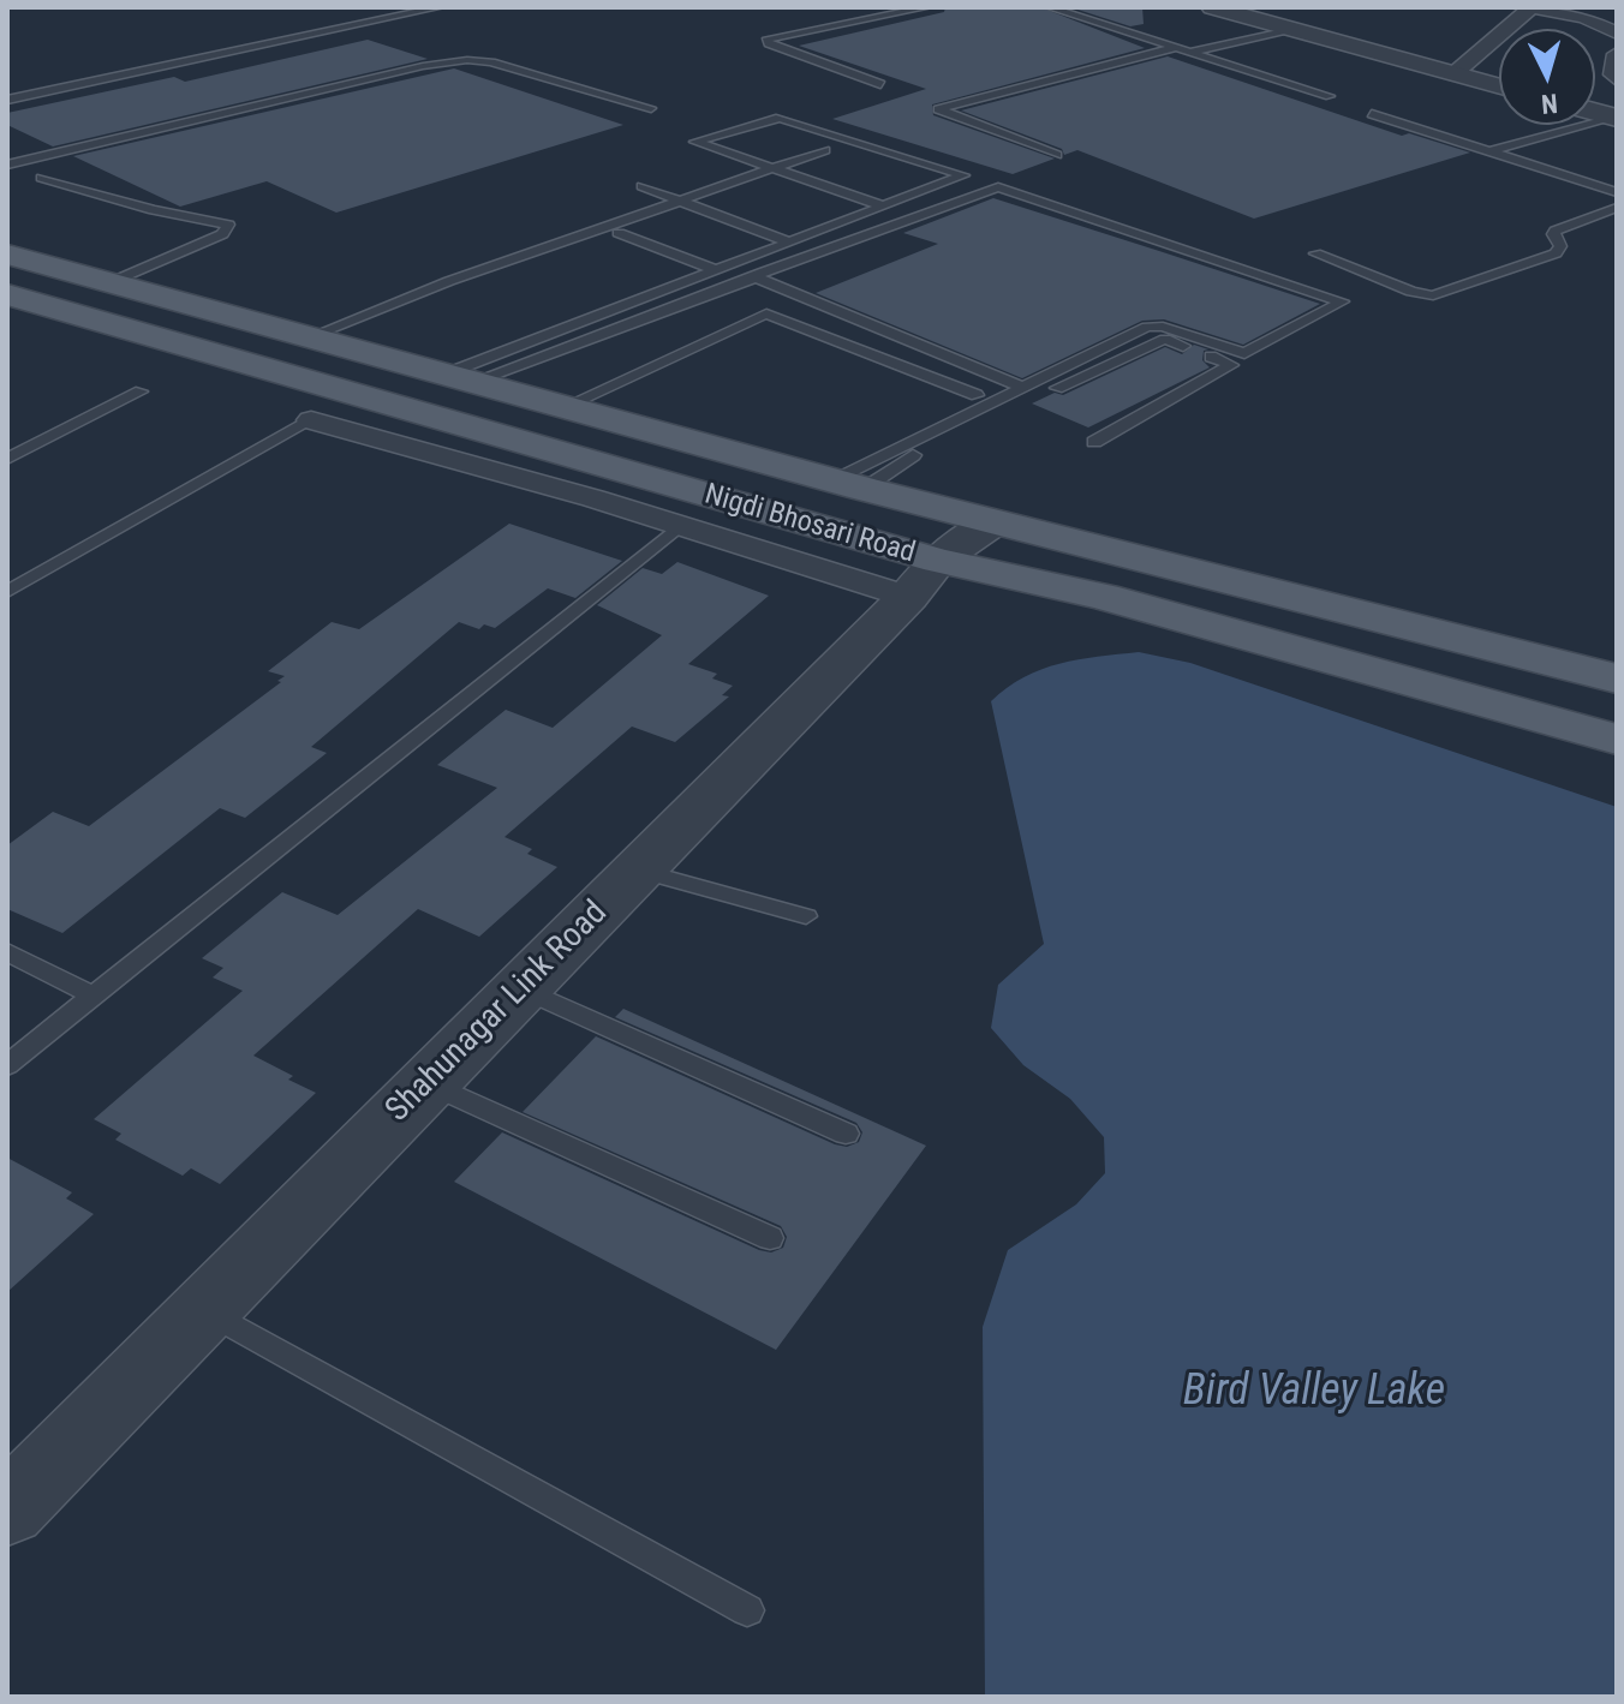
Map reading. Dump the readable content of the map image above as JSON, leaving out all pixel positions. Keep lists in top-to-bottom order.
{
  "streets": {
    "main road": ["Nigdi Bhosari Road"],
    "street": ["Shahunagar Link Road"]
  },
  "crossings": [
    ["Nigdi Bhosari Road", "Shahunagar Link Road"]
  ],
  "water": ["Bird Valley Lake"],
  "north": "bottom"
}
